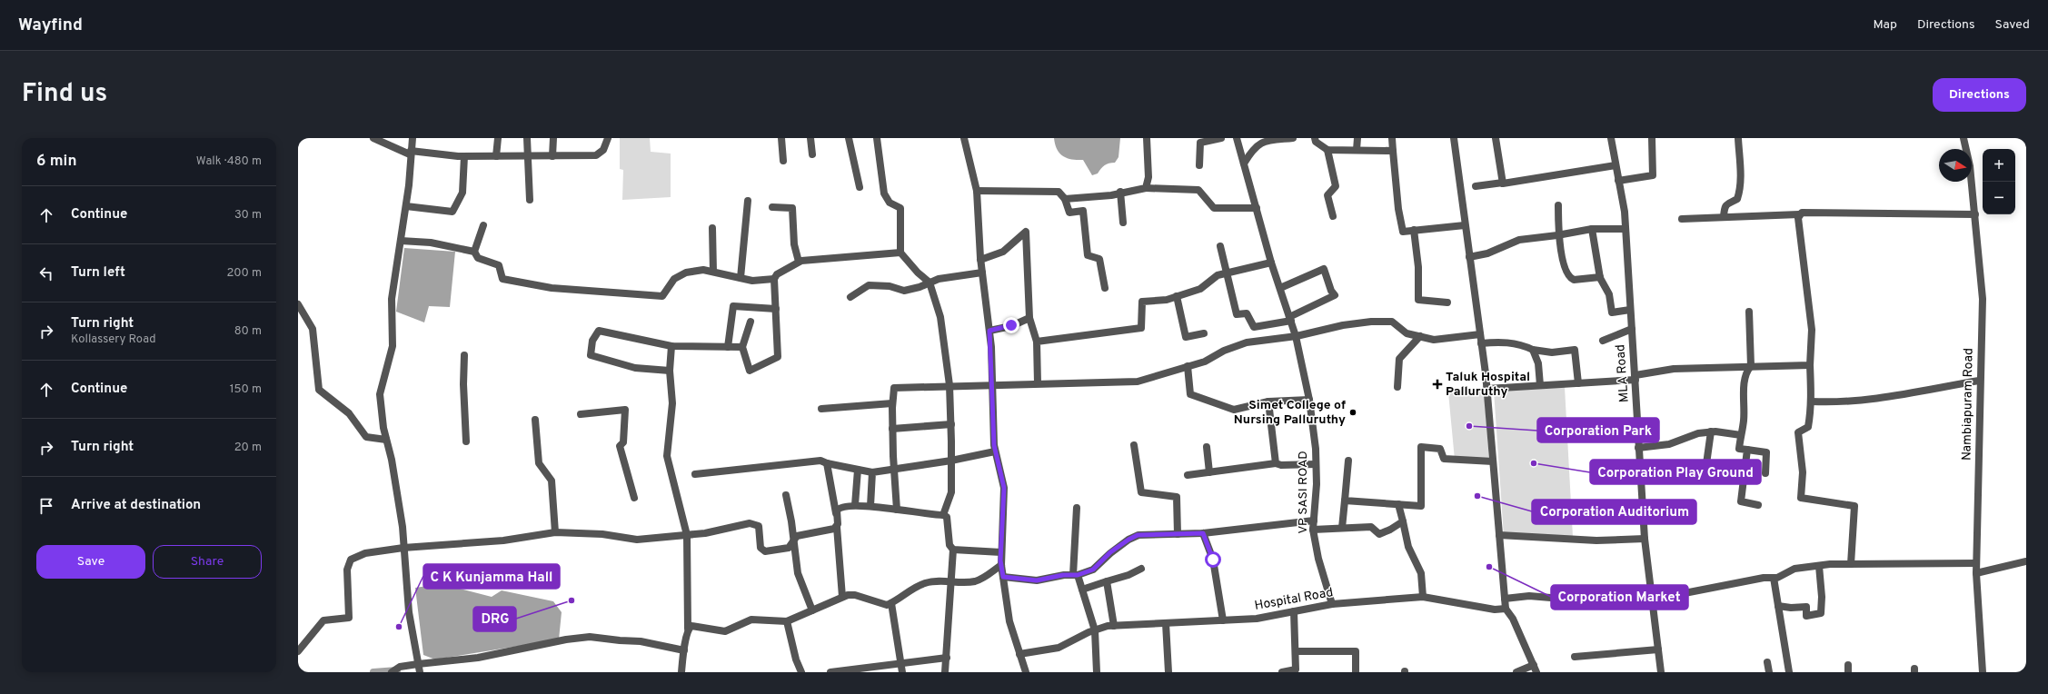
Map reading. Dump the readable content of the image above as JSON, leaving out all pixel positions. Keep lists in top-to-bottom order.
{
  "streets": {
    "street": [
      "MLA Road",
      "Nambiapuram Road",
      "VP SASI ROAD",
      "Hospital Road"
    ]
  },
  "crossings": [
    ["VP SASI ROAD", "Hospital Road"]
  ],
  "places": {
    "health": ["Taluk Hospital Palluruthy"],
    "other": [
      "Simet College of Nursing Palluruthy",
      "Corporation Park",
      "Corporation Play Ground",
      "Corporation Auditorium",
      "Corporation Market",
      "DRG",
      "C K Kunjamma Hall"
    ]
  },
  "north": "right",
  "page": {
    "header": "Wayfind",
    "nav": ["Map", "Directions", "Saved"],
    "title": "Find us",
    "buttons": [
      "Directions",
      ["Save", "Share"]
    ],
    "heading": ["6 min", "Walk · 480 m"],
    "map_buttons": ["+", "−"],
    "list": [
      ["Continue", "30 m"],
      ["Turn left", "200 m"],
      ["Turn right", "Kollassery Road", "80 m"],
      ["Continue", "150 m"],
      ["Turn right", "20 m"],
      "Arrive at destination"
    ]
  }
}
